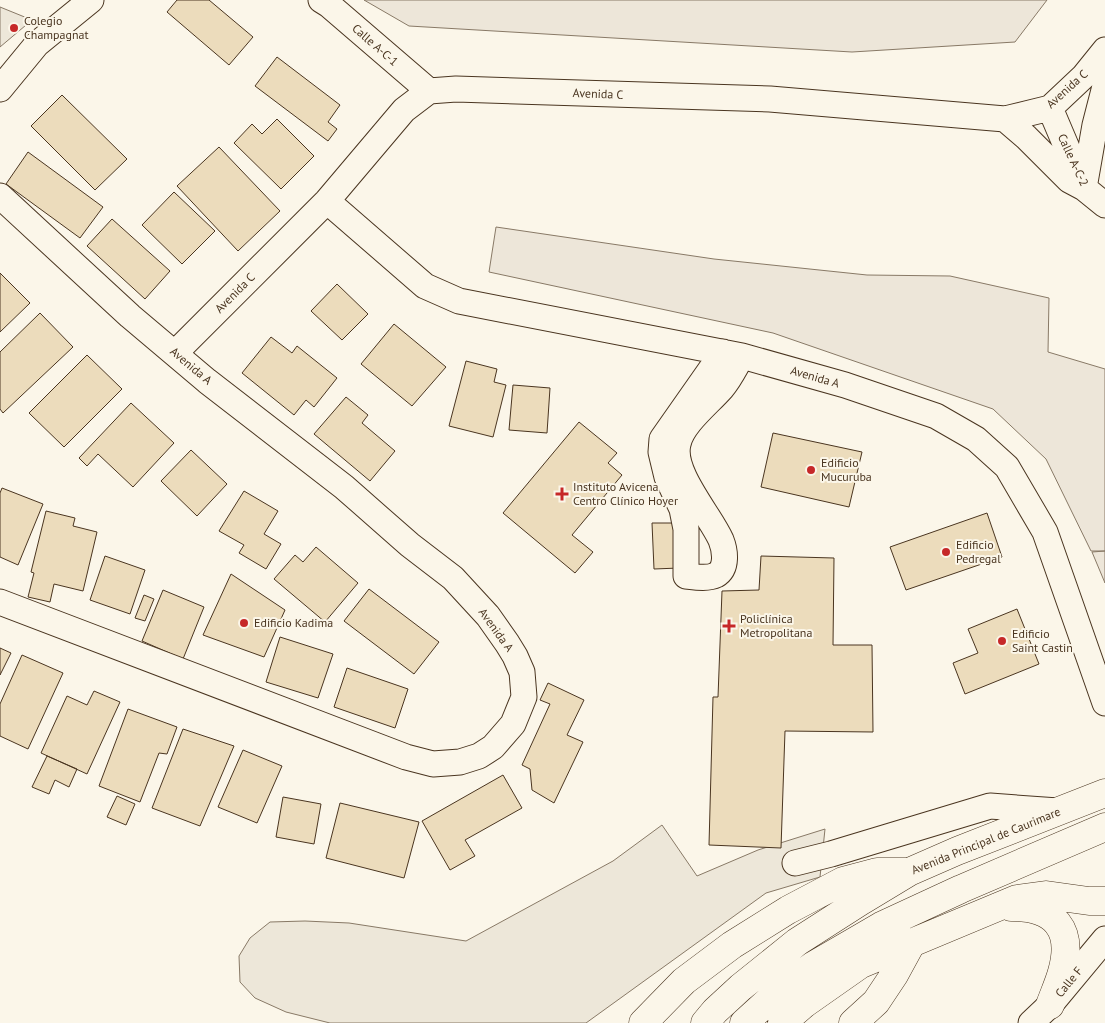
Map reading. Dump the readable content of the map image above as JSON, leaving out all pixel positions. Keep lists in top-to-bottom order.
{
  "streets": {
    "main road": ["Avenida Principal de Caurimare"],
    "street": [
      "Calle A-C-1",
      "Avenida C",
      "Calle A-C-2",
      "Avenida A",
      "Calle F"
    ]
  },
  "crossings": [
    ["Calle A-C-1", "Avenida C"],
    ["Avenida C", "Calle A-C-2"],
    ["Avenida C", "Avenida A"]
  ],
  "places": {
    "other": [
      "Colegio Champagnat",
      "Edificio Mucuruba",
      "Edificio Pedregal",
      "Edificio Kadima",
      "Edificio Saint Castin"
    ],
    "health": ["Instituto Avicena Centro Clínico Hoyer", "Policlínica Metropolitana"]
  }
}
